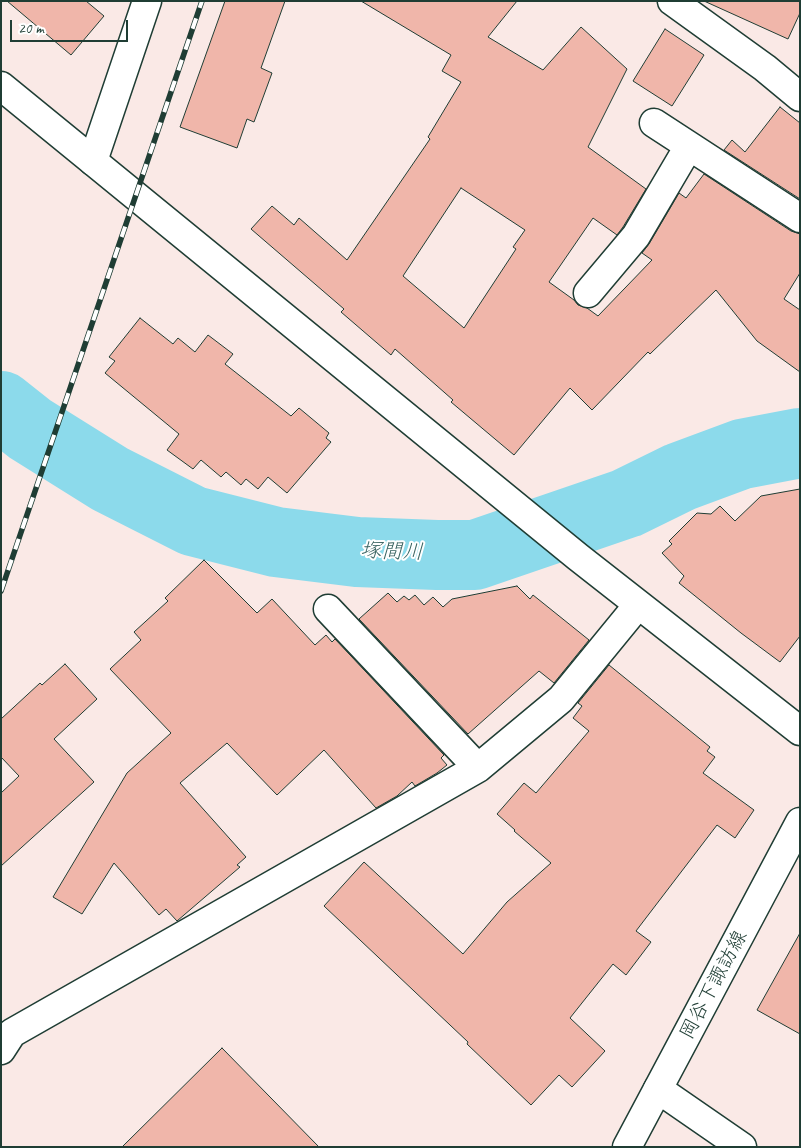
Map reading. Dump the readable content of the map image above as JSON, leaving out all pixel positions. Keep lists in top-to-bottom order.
{
  "streets": {
    "street": ["岡谷下諏訪線"]
  },
  "water": ["塚間川"],
  "scale_bar": "20 m"
}
